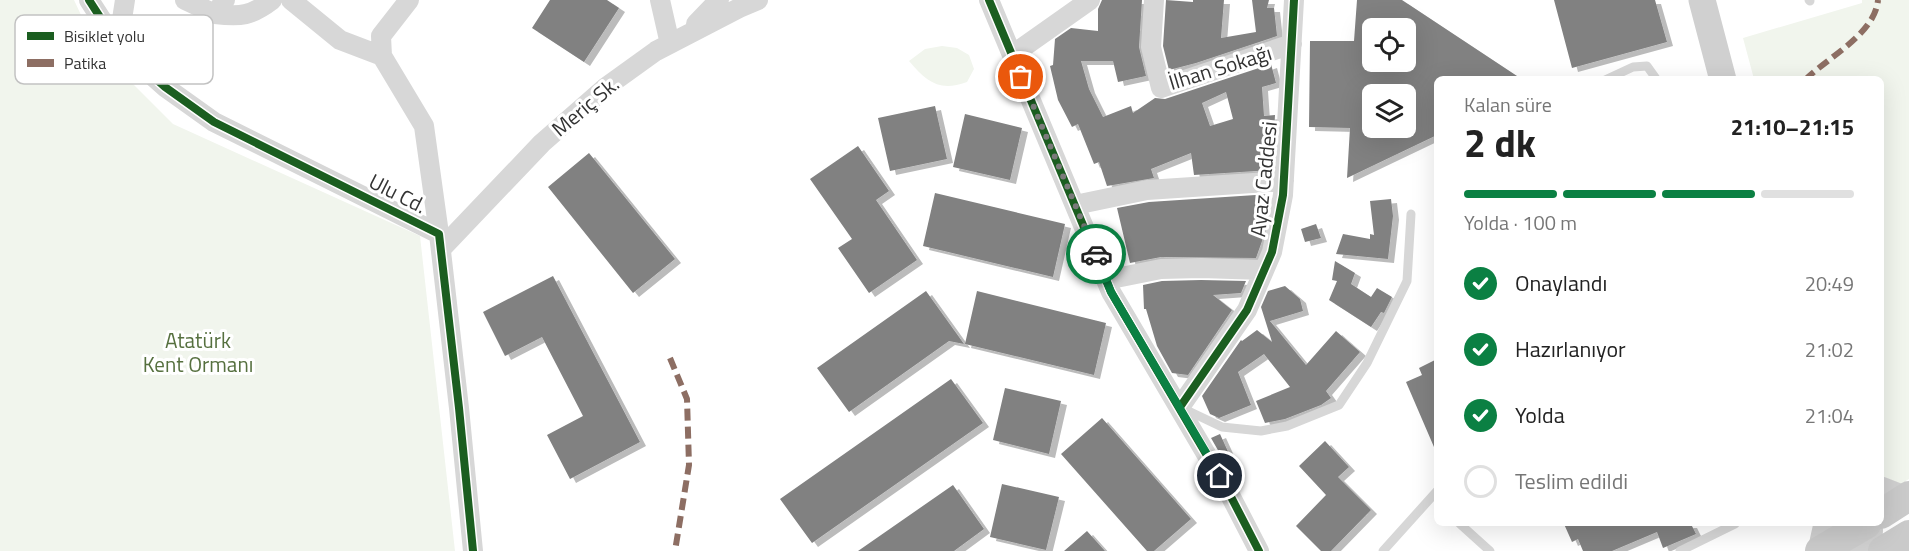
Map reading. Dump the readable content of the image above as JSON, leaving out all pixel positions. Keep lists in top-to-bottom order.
{
  "streets": {
    "street": [
      "İlhan Sokağı",
      "Meriç Sk.",
      "Ayaz Caddesi",
      "Ulu Cd."
    ]
  },
  "crossings": [
    ["İlhan Sokağı", "Ayaz Caddesi"],
    ["Meriç Sk.", "Ulu Cd."]
  ],
  "parks": ["Atatürk Kent Ormanı"],
  "legend": ["Bisiklet yolu", "Patika"],
  "page": {
    "heading": ["2 dk", "Kalan süre", "21:10–21:15"],
    "bar": "Yolda · 100 m",
    "list": [
      ["Onaylandı", "20:49"],
      ["Hazırlanıyor", "21:02"],
      ["Yolda", "21:04"],
      "Teslim edildi"
    ]
  }
}
